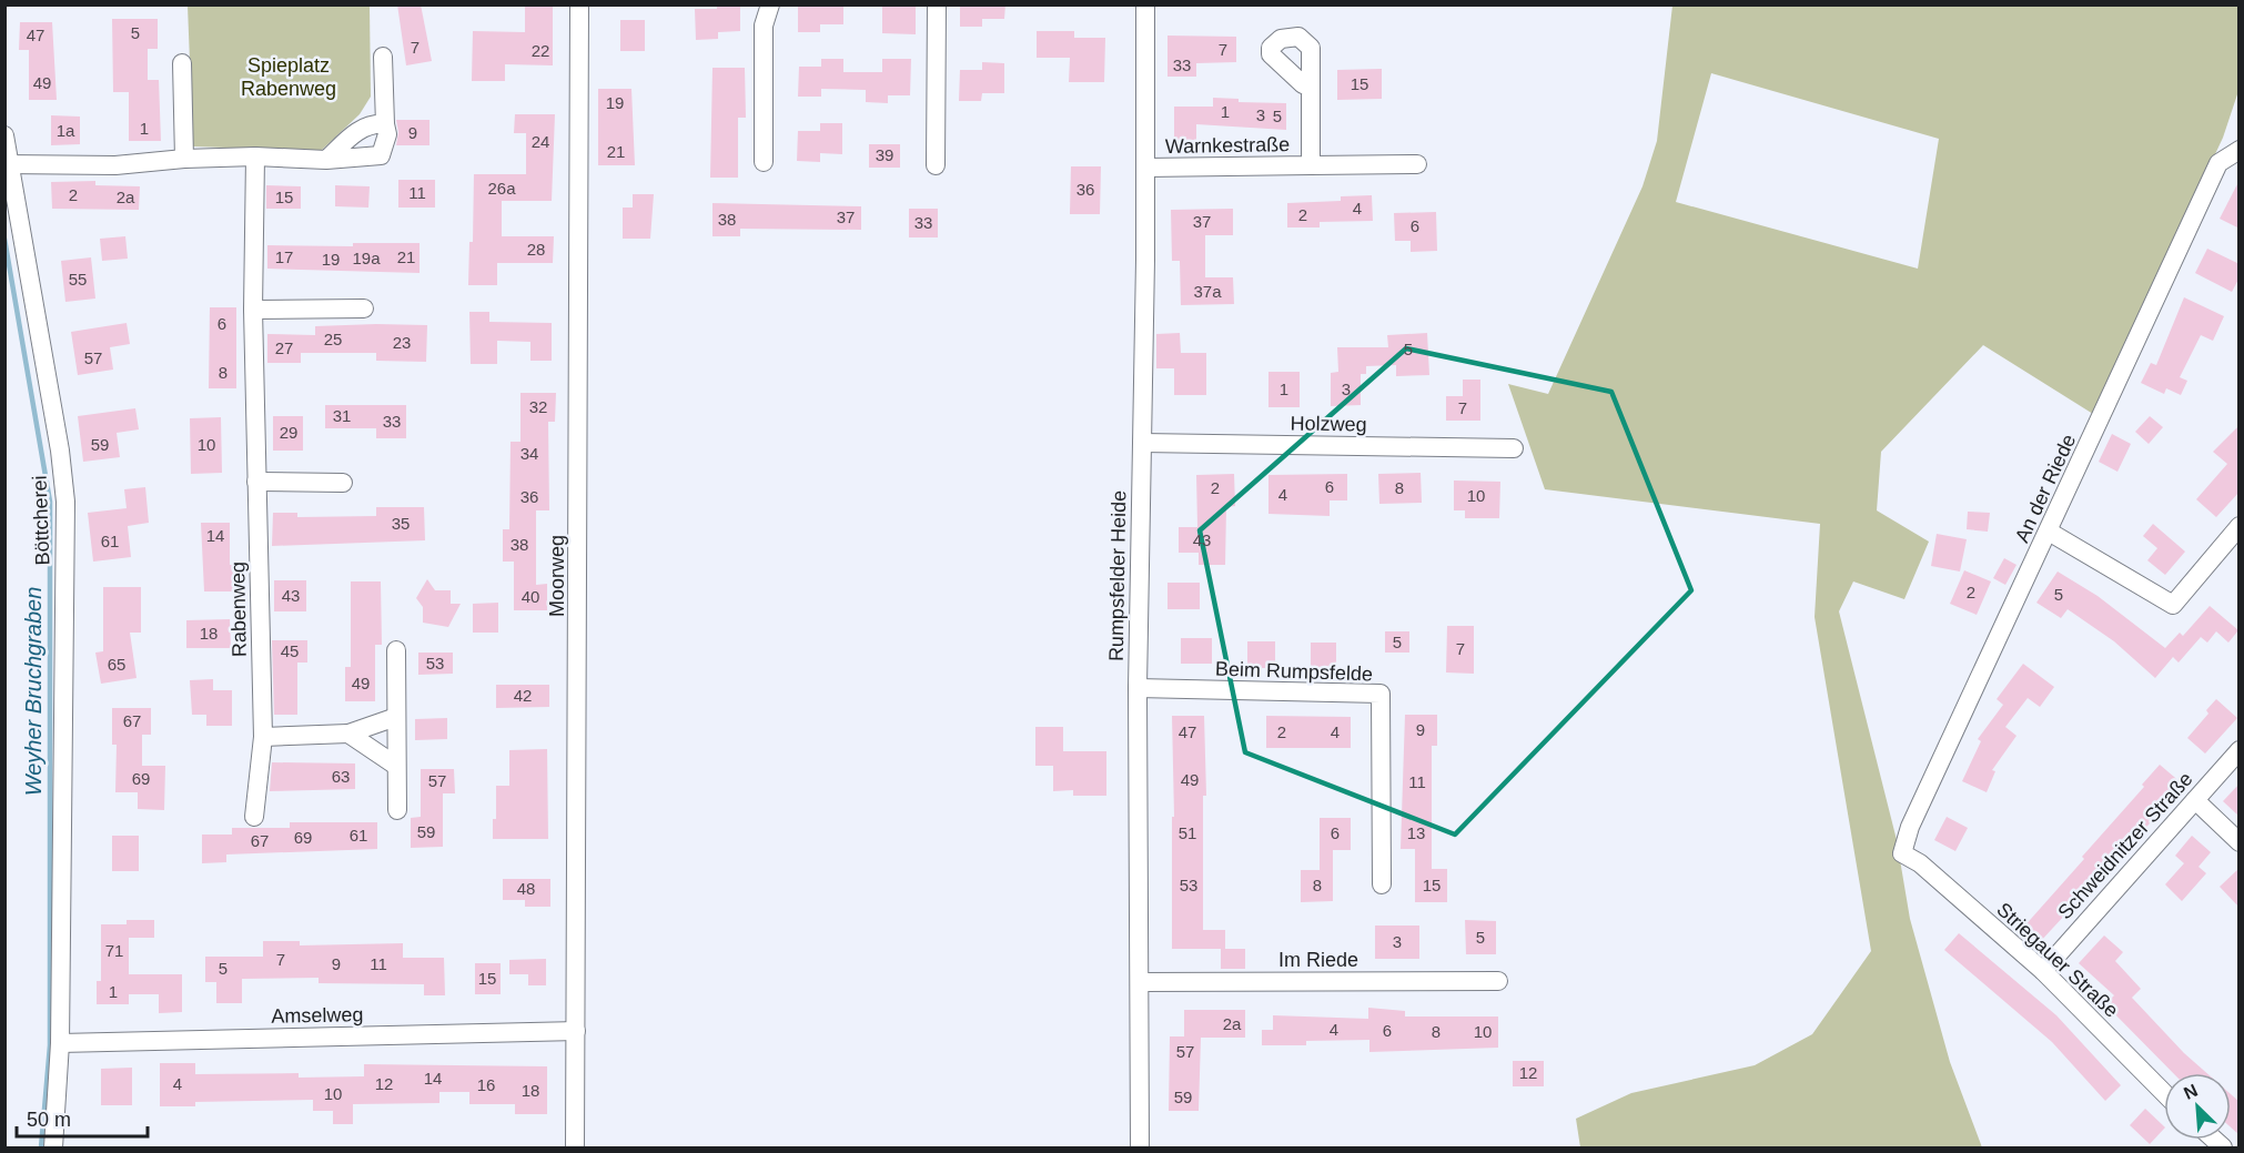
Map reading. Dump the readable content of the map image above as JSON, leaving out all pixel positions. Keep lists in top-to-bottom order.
{
  "streets": {
    "street": [
      "Warnkestraße",
      "Holzweg",
      "An der Riede",
      "Böttcherei",
      "Moorweg",
      "Rumpsfelder Heide",
      "Rabenweg",
      "Beim Rumpsfelde",
      "Schweidnitzer Straße",
      "Im Riede",
      "Striegauer Straße",
      "Amselweg"
    ]
  },
  "crossings": [
    ["Warnkestraße", "Rumpsfelder Heide"],
    ["Holzweg", "Rumpsfelder Heide"],
    ["An der Riede", "Striegauer Straße"],
    ["Böttcherei", "Amselweg"],
    ["Moorweg", "Amselweg"],
    ["Rumpsfelder Heide", "Beim Rumpsfelde"],
    ["Rumpsfelder Heide", "Im Riede"],
    ["Schweidnitzer Straße", "Striegauer Straße"]
  ],
  "water": ["Weyher Bruchgraben"],
  "parks": ["Spieplatz Rabenweg"],
  "house_numbers": [
    "5",
    "47",
    "7",
    "7",
    "22",
    "33",
    "49",
    "15",
    "19",
    "1",
    "3",
    "5",
    "1",
    "1a",
    "9",
    "24",
    "21",
    "39",
    "26a",
    "36",
    "11",
    "2",
    "2a",
    "15",
    "4",
    "2",
    "37",
    "38",
    "37",
    "33",
    "6",
    "28",
    "17",
    "21",
    "19a",
    "19",
    "55",
    "37a",
    "6",
    "25",
    "23",
    "27",
    "5",
    "57",
    "8",
    "1",
    "3",
    "32",
    "7",
    "31",
    "33",
    "29",
    "59",
    "10",
    "34",
    "6",
    "2",
    "8",
    "4",
    "10",
    "36",
    "35",
    "14",
    "43",
    "61",
    "38",
    "2",
    "5",
    "43",
    "40",
    "18",
    "5",
    "7",
    "45",
    "53",
    "65",
    "49",
    "42",
    "67",
    "9",
    "47",
    "2",
    "4",
    "63",
    "69",
    "49",
    "57",
    "11",
    "59",
    "51",
    "6",
    "13",
    "61",
    "69",
    "67",
    "53",
    "8",
    "15",
    "48",
    "5",
    "3",
    "71",
    "7",
    "9",
    "11",
    "5",
    "15",
    "1",
    "2a",
    "4",
    "6",
    "8",
    "10",
    "57",
    "12",
    "14",
    "4",
    "12",
    "16",
    "18",
    "10",
    "59"
  ],
  "scale_bar": "50 m",
  "north": "top left"
}
